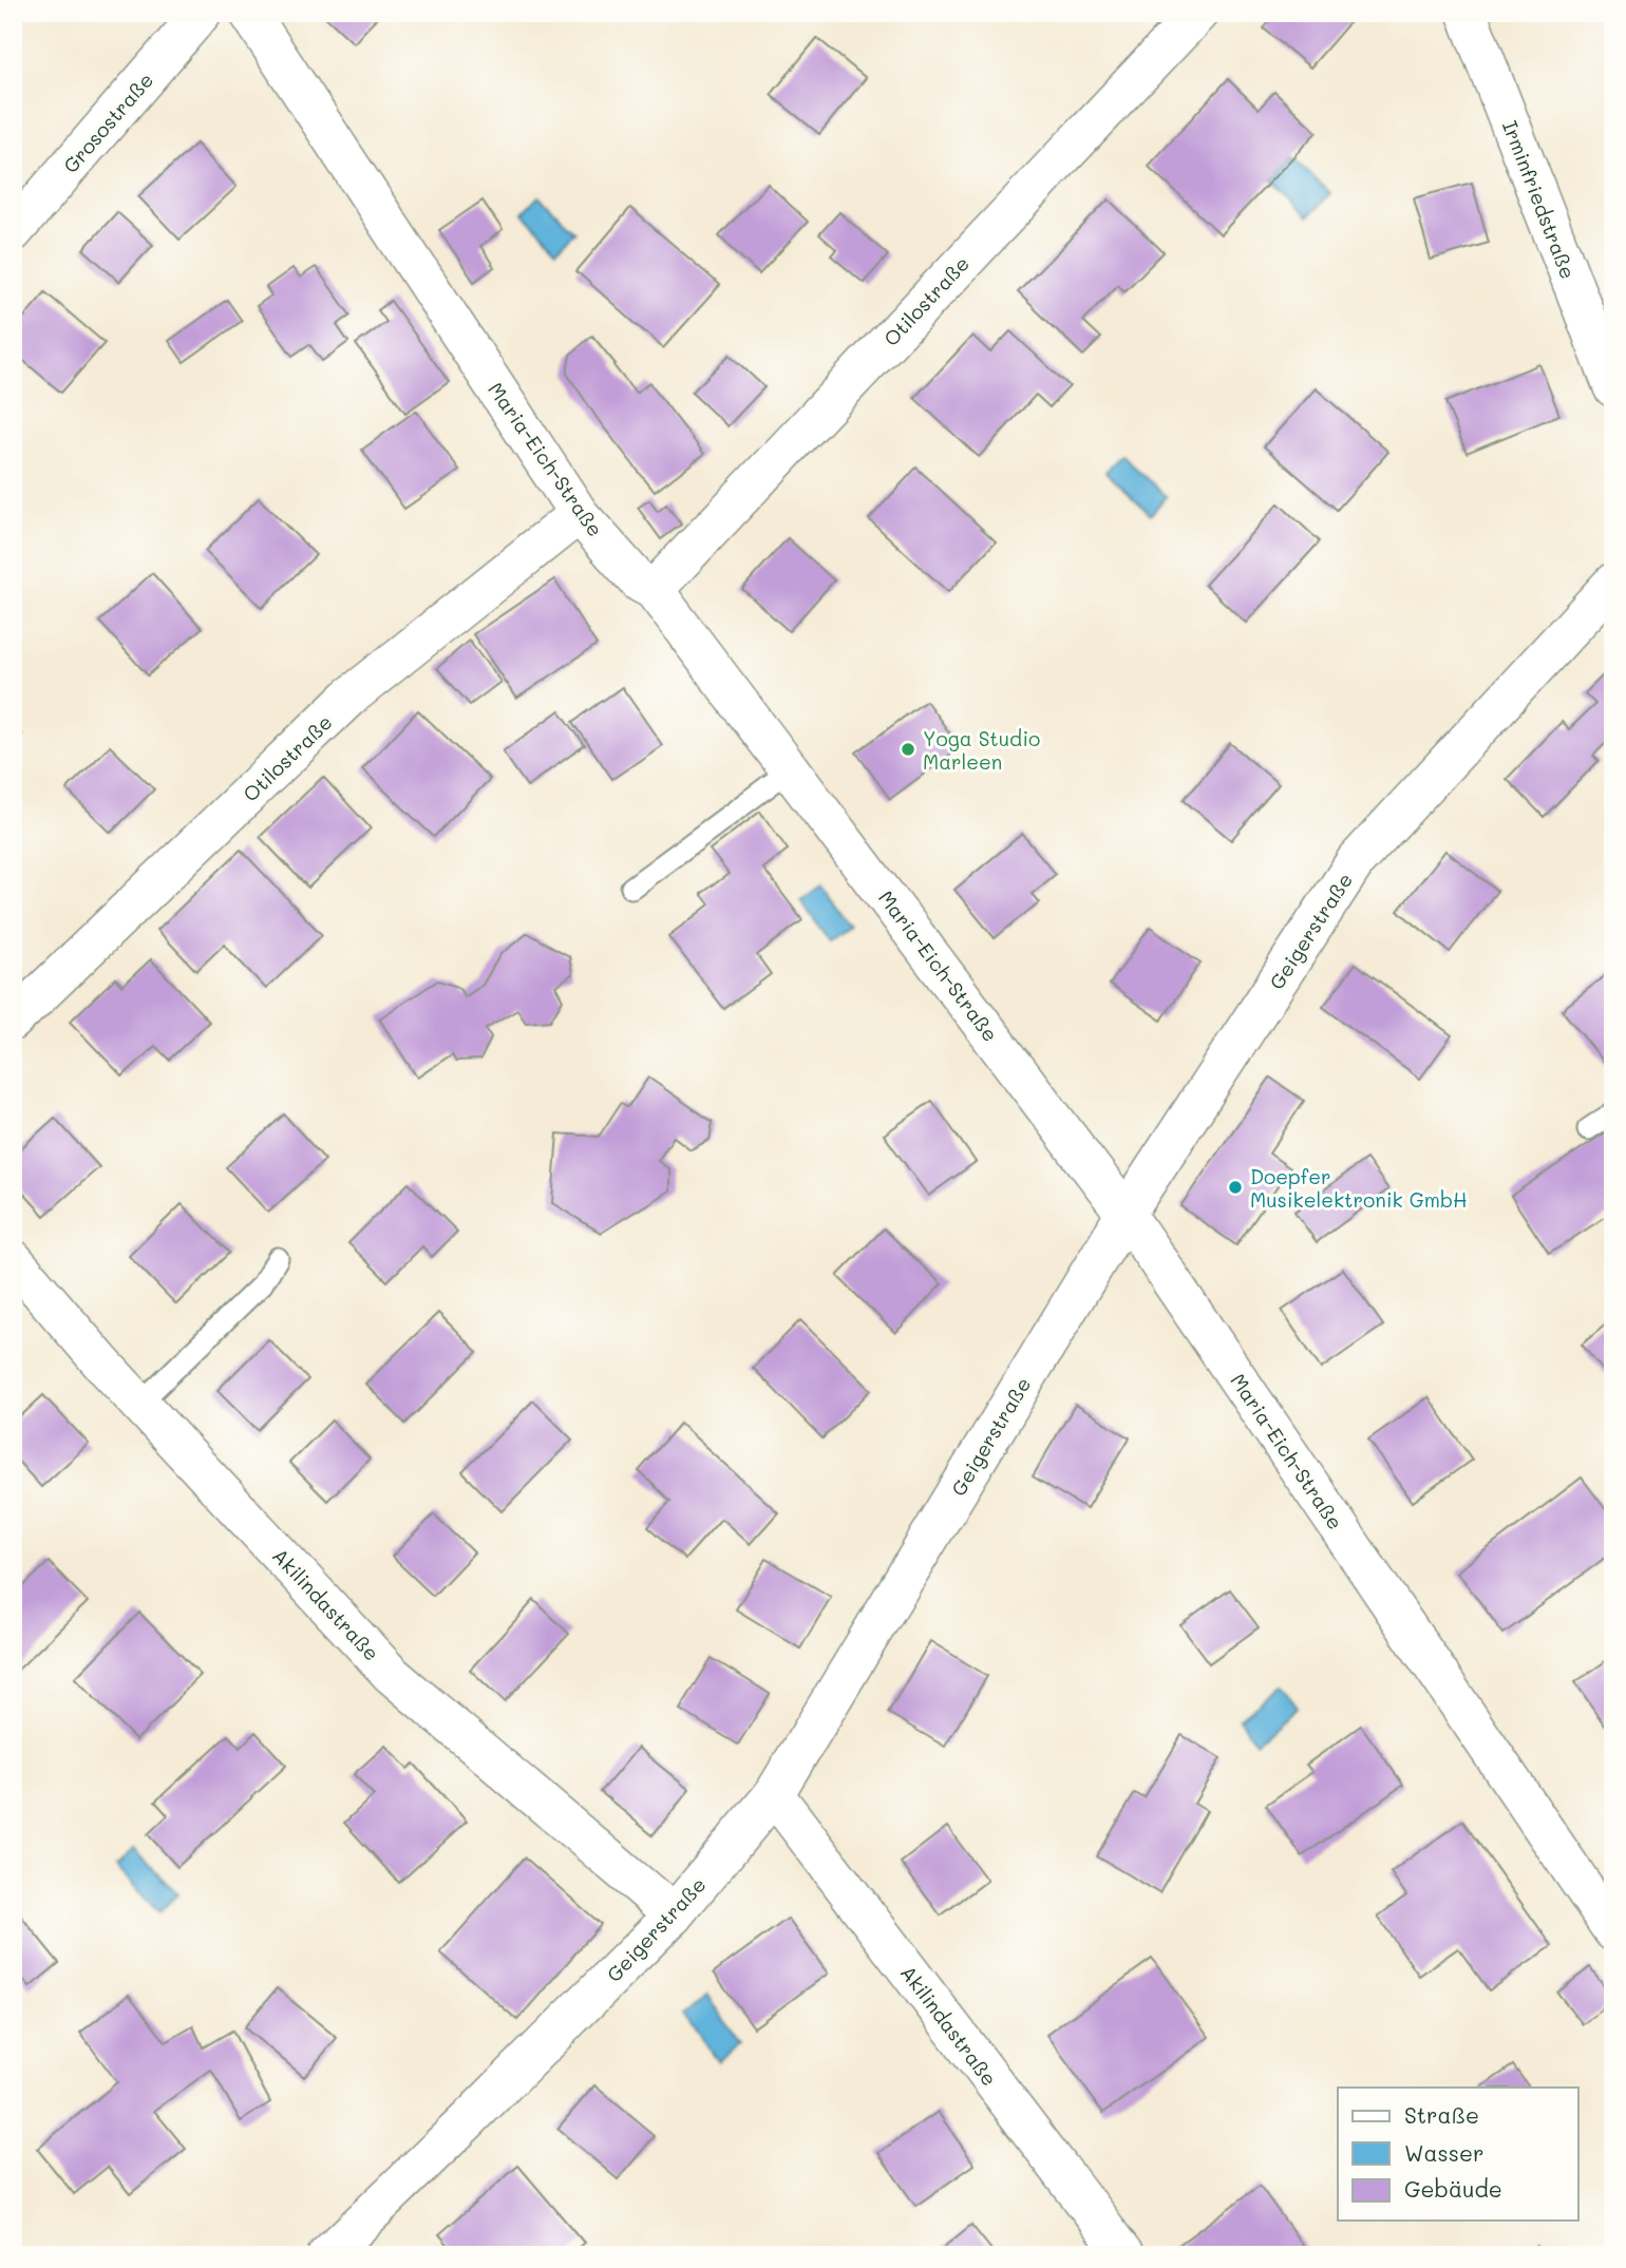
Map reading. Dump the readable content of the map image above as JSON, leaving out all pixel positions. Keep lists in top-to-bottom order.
{
  "streets": {
    "street": [
      "Grosostraße",
      "Irminfriedstraße",
      "Otilostraße",
      "Maria-Eich-Straße",
      "Geigerstraße",
      "Akilindastraße"
    ]
  },
  "crossings": [
    ["Otilostraße", "Maria-Eich-Straße"],
    ["Maria-Eich-Straße", "Geigerstraße"],
    ["Geigerstraße", "Akilindastraße"]
  ],
  "places": ["Yoga Studio Marleen", "Doepfer Musikelektronik GmbH"],
  "legend": ["Straße", "Wasser", "Gebäude"]
}
